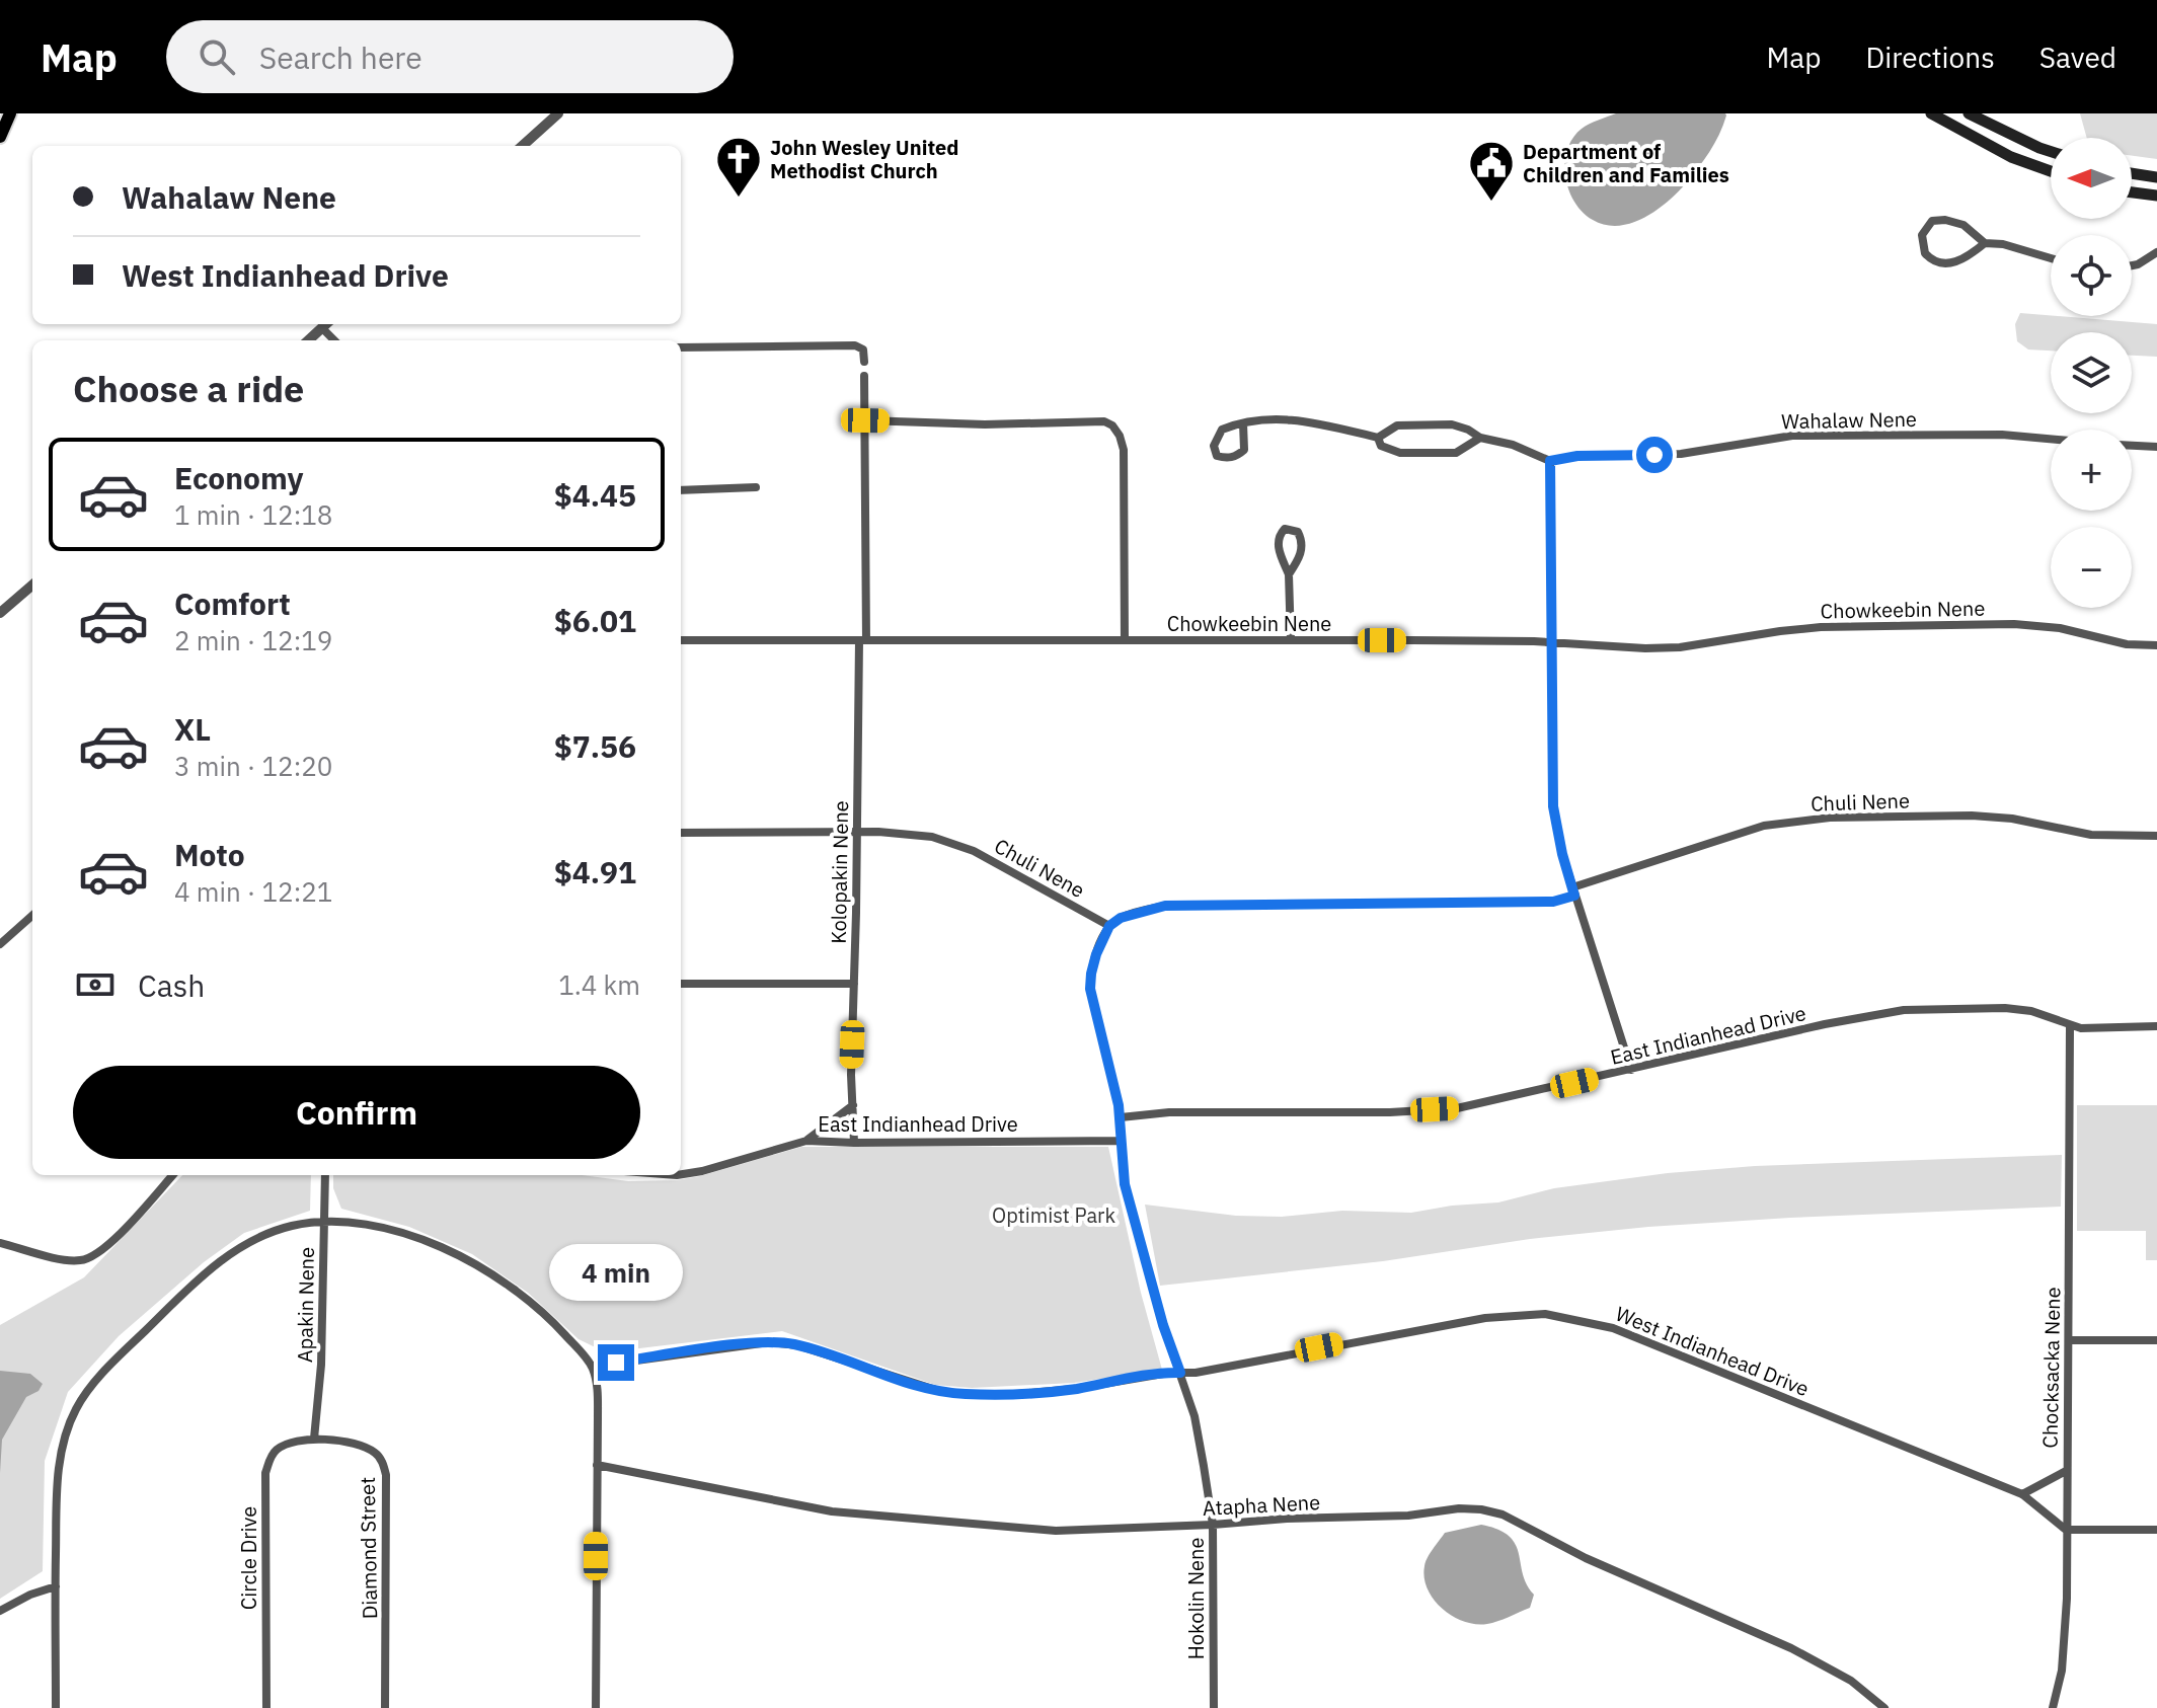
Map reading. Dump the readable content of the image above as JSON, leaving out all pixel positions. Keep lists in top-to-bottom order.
{
  "streets": {
    "street": [
      "Wahalaw Nene",
      "Chowkeebin Nene",
      "Chuli Nene",
      "Kolopakin Nene",
      "East Indianhead Drive",
      "Apakin Nene",
      "West Indianhead Drive",
      "Chocksacka Nene",
      "Atapha Nene",
      "Diamond Street",
      "Circle Drive",
      "Hokolin Nene"
    ]
  },
  "crossings": [
    ["Chowkeebin Nene", "Kolopakin Nene"],
    ["Chuli Nene", "Kolopakin Nene"],
    ["Chuli Nene", "Hokolin Nene"],
    ["Kolopakin Nene", "East Indianhead Drive"],
    ["East Indianhead Drive", "Chocksacka Nene"],
    ["East Indianhead Drive", "Hokolin Nene"],
    ["Apakin Nene", "Diamond Street"],
    ["Apakin Nene", "Circle Drive"],
    ["West Indianhead Drive", "Chocksacka Nene"],
    ["West Indianhead Drive", "Hokolin Nene"],
    ["Atapha Nene", "Hokolin Nene"],
    ["Diamond Street", "Circle Drive"]
  ],
  "parks": ["Optimist Park"],
  "places": {
    "church": ["John Wesley United Methodist Church"],
    "public building": ["Department of Children and Families"]
  },
  "north": "left",
  "page": {
    "header": "Map",
    "search": "Search here",
    "nav": ["Map", "Directions", "Saved"],
    "map_buttons": ["+", "−"],
    "banner": ["Wahalaw Nene", "West Indianhead Drive"],
    "heading": "Choose a ride",
    "list": [
      {
        "name": "Economy",
        "note": "1 min · 12:18",
        "value": "$4.45"
      },
      {
        "name": "Comfort",
        "note": "2 min · 12:19",
        "value": "$6.01"
      },
      {
        "name": "XL",
        "note": "3 min · 12:20",
        "value": "$7.56"
      },
      {
        "name": "Moto",
        "note": "4 min · 12:21",
        "value": "$4.91"
      }
    ],
    "pay": ["Cash", "1.4 km"],
    "buttons": "Confirm",
    "bubble": "4 min"
  }
}
